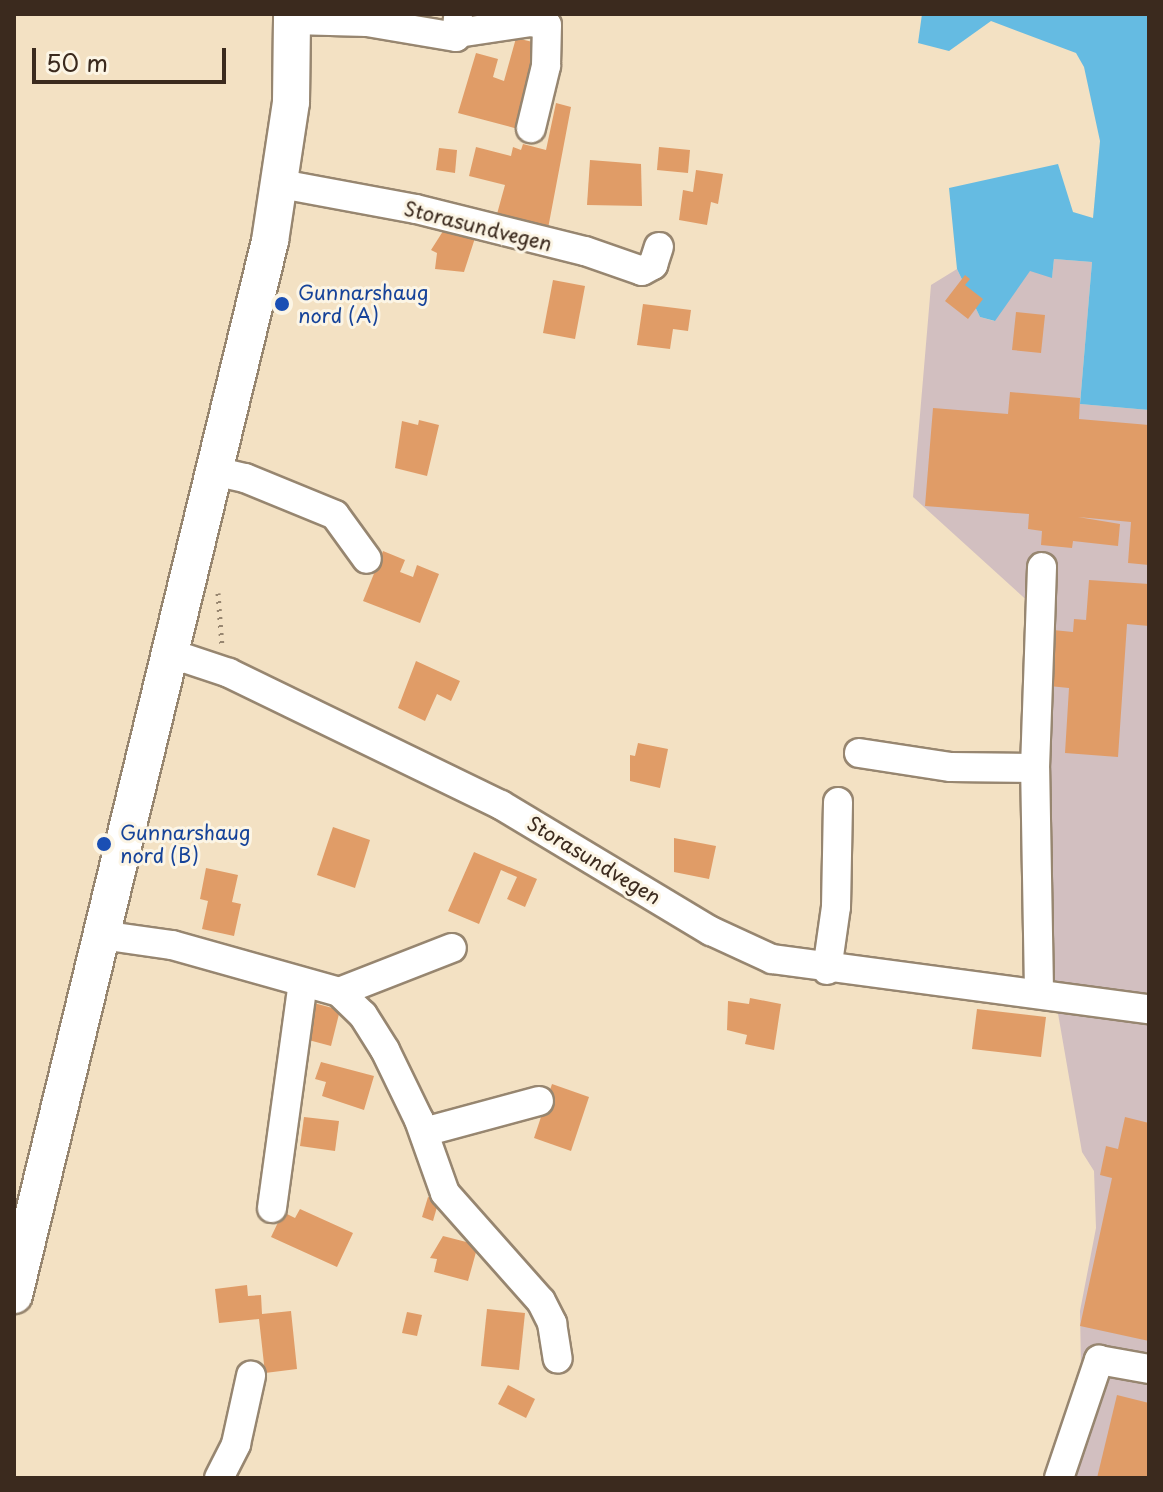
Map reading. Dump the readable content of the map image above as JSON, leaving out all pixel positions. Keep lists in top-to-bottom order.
{
  "streets": {
    "street": ["Storasundvegen"]
  },
  "places": ["Gunnarshaug nord (A)", "Gunnarshaug nord (B)"],
  "scale_bar": "50 m"
}
